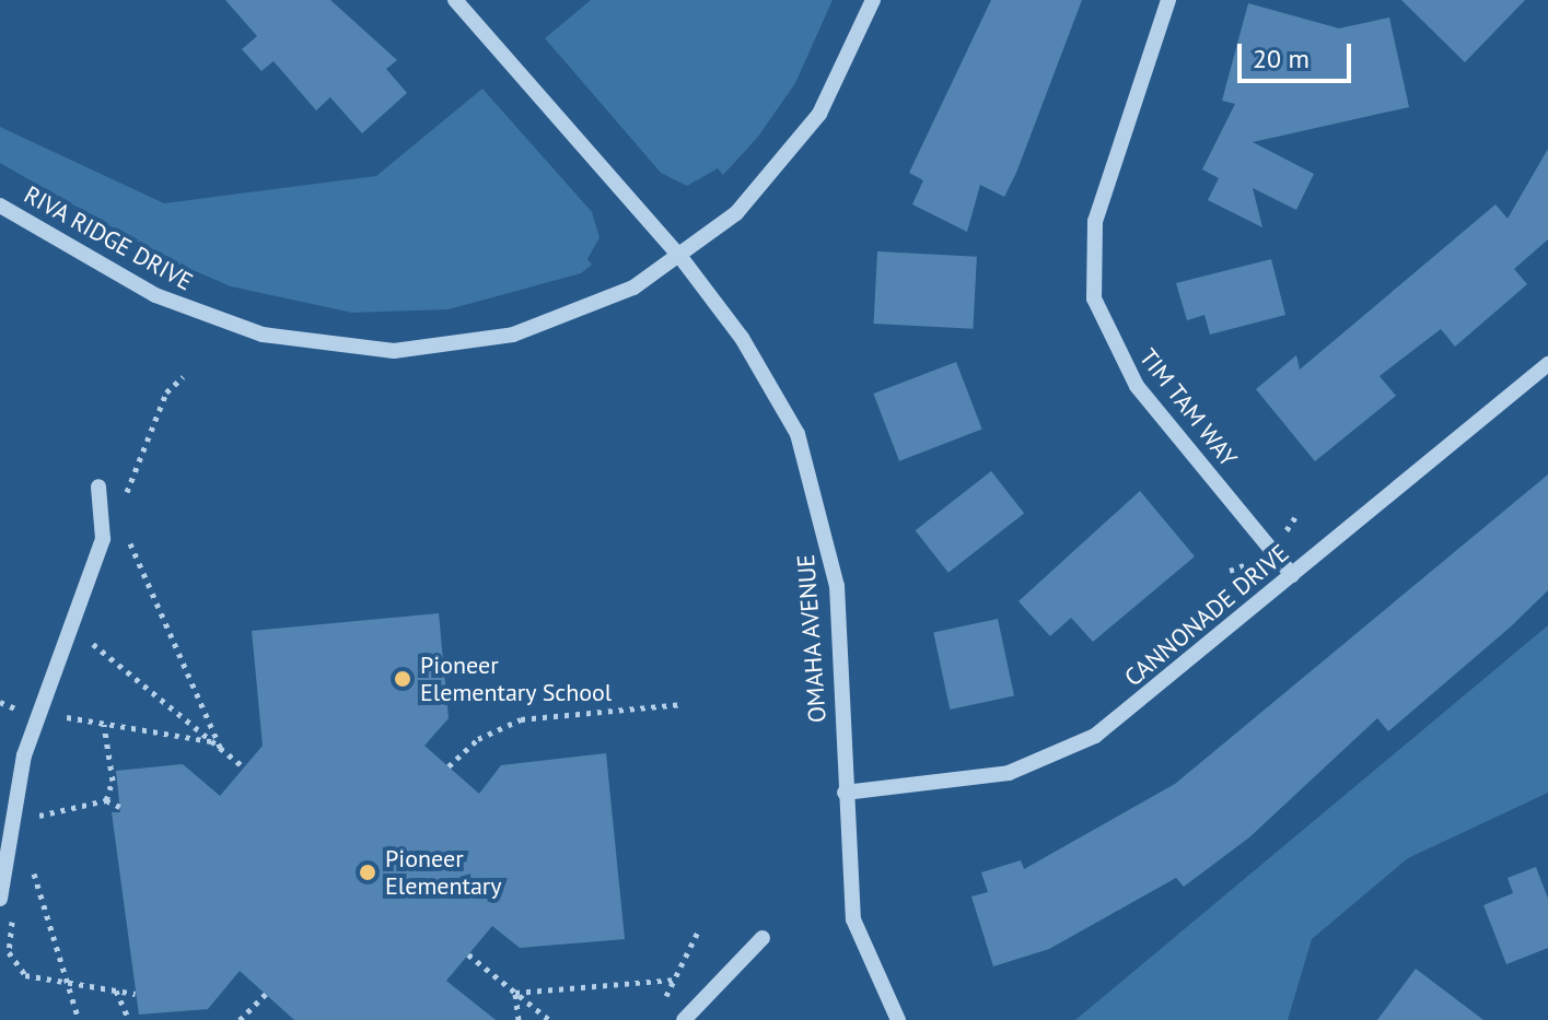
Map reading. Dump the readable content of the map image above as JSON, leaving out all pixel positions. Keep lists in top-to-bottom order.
{
  "streets": {
    "street": [
      "RIVA RIDGE DRIVE",
      "TIM TAM WAY",
      "CANNONADE DRIVE",
      "OMAHA AVENUE"
    ]
  },
  "crossings": [
    ["RIVA RIDGE DRIVE", "OMAHA AVENUE"],
    ["TIM TAM WAY", "CANNONADE DRIVE"],
    ["CANNONADE DRIVE", "OMAHA AVENUE"]
  ],
  "places": ["Pioneer Elementary School", "Pioneer Elementary"],
  "scale_bar": "20 m"
}
